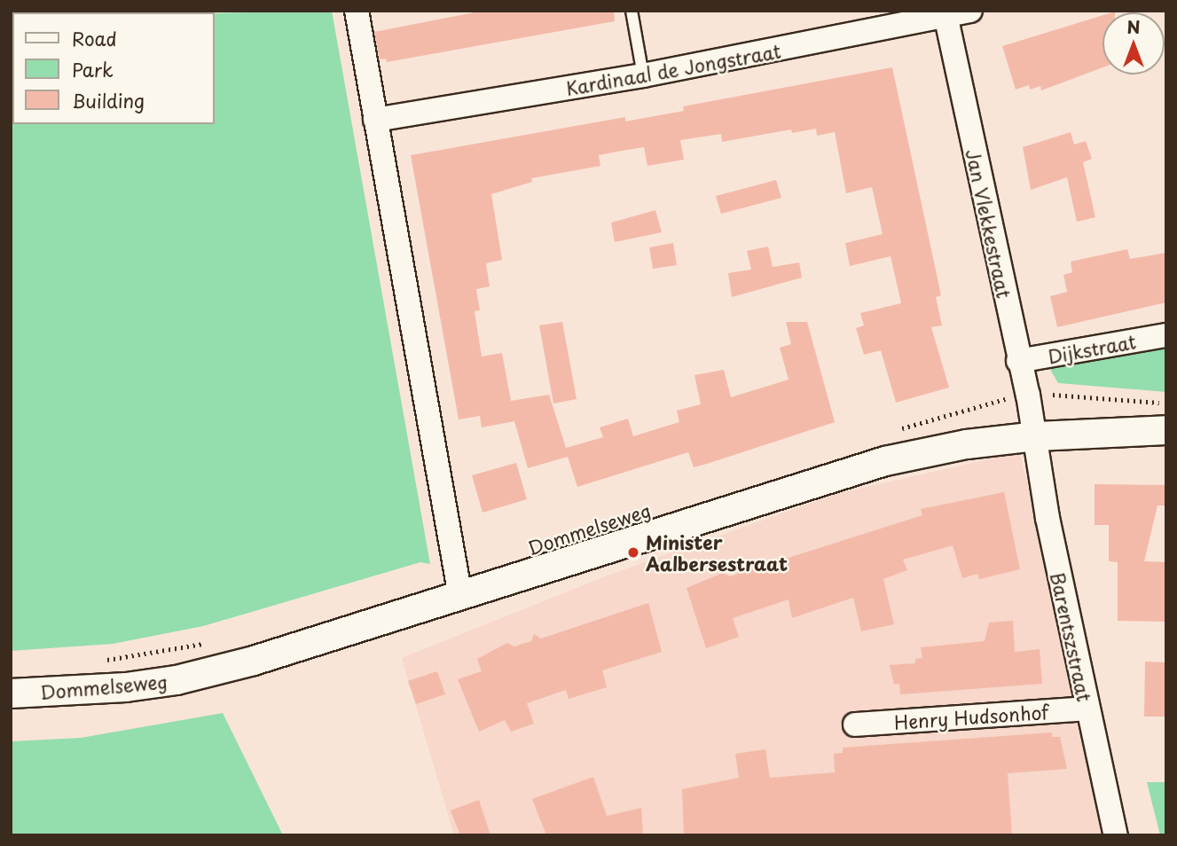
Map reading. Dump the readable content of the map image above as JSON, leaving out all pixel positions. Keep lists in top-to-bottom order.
{
  "streets": {
    "street": [
      "Kardinaal de Jongstraat",
      "Jan Vlekkestraat",
      "Dijkstraat",
      "Dommelseweg",
      "Barentszstraat",
      "Henry Hudsonhof"
    ]
  },
  "crossings": [
    ["Kardinaal de Jongstraat", "Jan Vlekkestraat"],
    ["Jan Vlekkestraat", "Dijkstraat"],
    ["Jan Vlekkestraat", "Dommelseweg"],
    ["Jan Vlekkestraat", "Barentszstraat"],
    ["Dommelseweg", "Barentszstraat"],
    ["Barentszstraat", "Henry Hudsonhof"]
  ],
  "places": ["Minister Aalbersestraat"],
  "legend": ["Road", "Park", "Building"],
  "north": "top"
}
